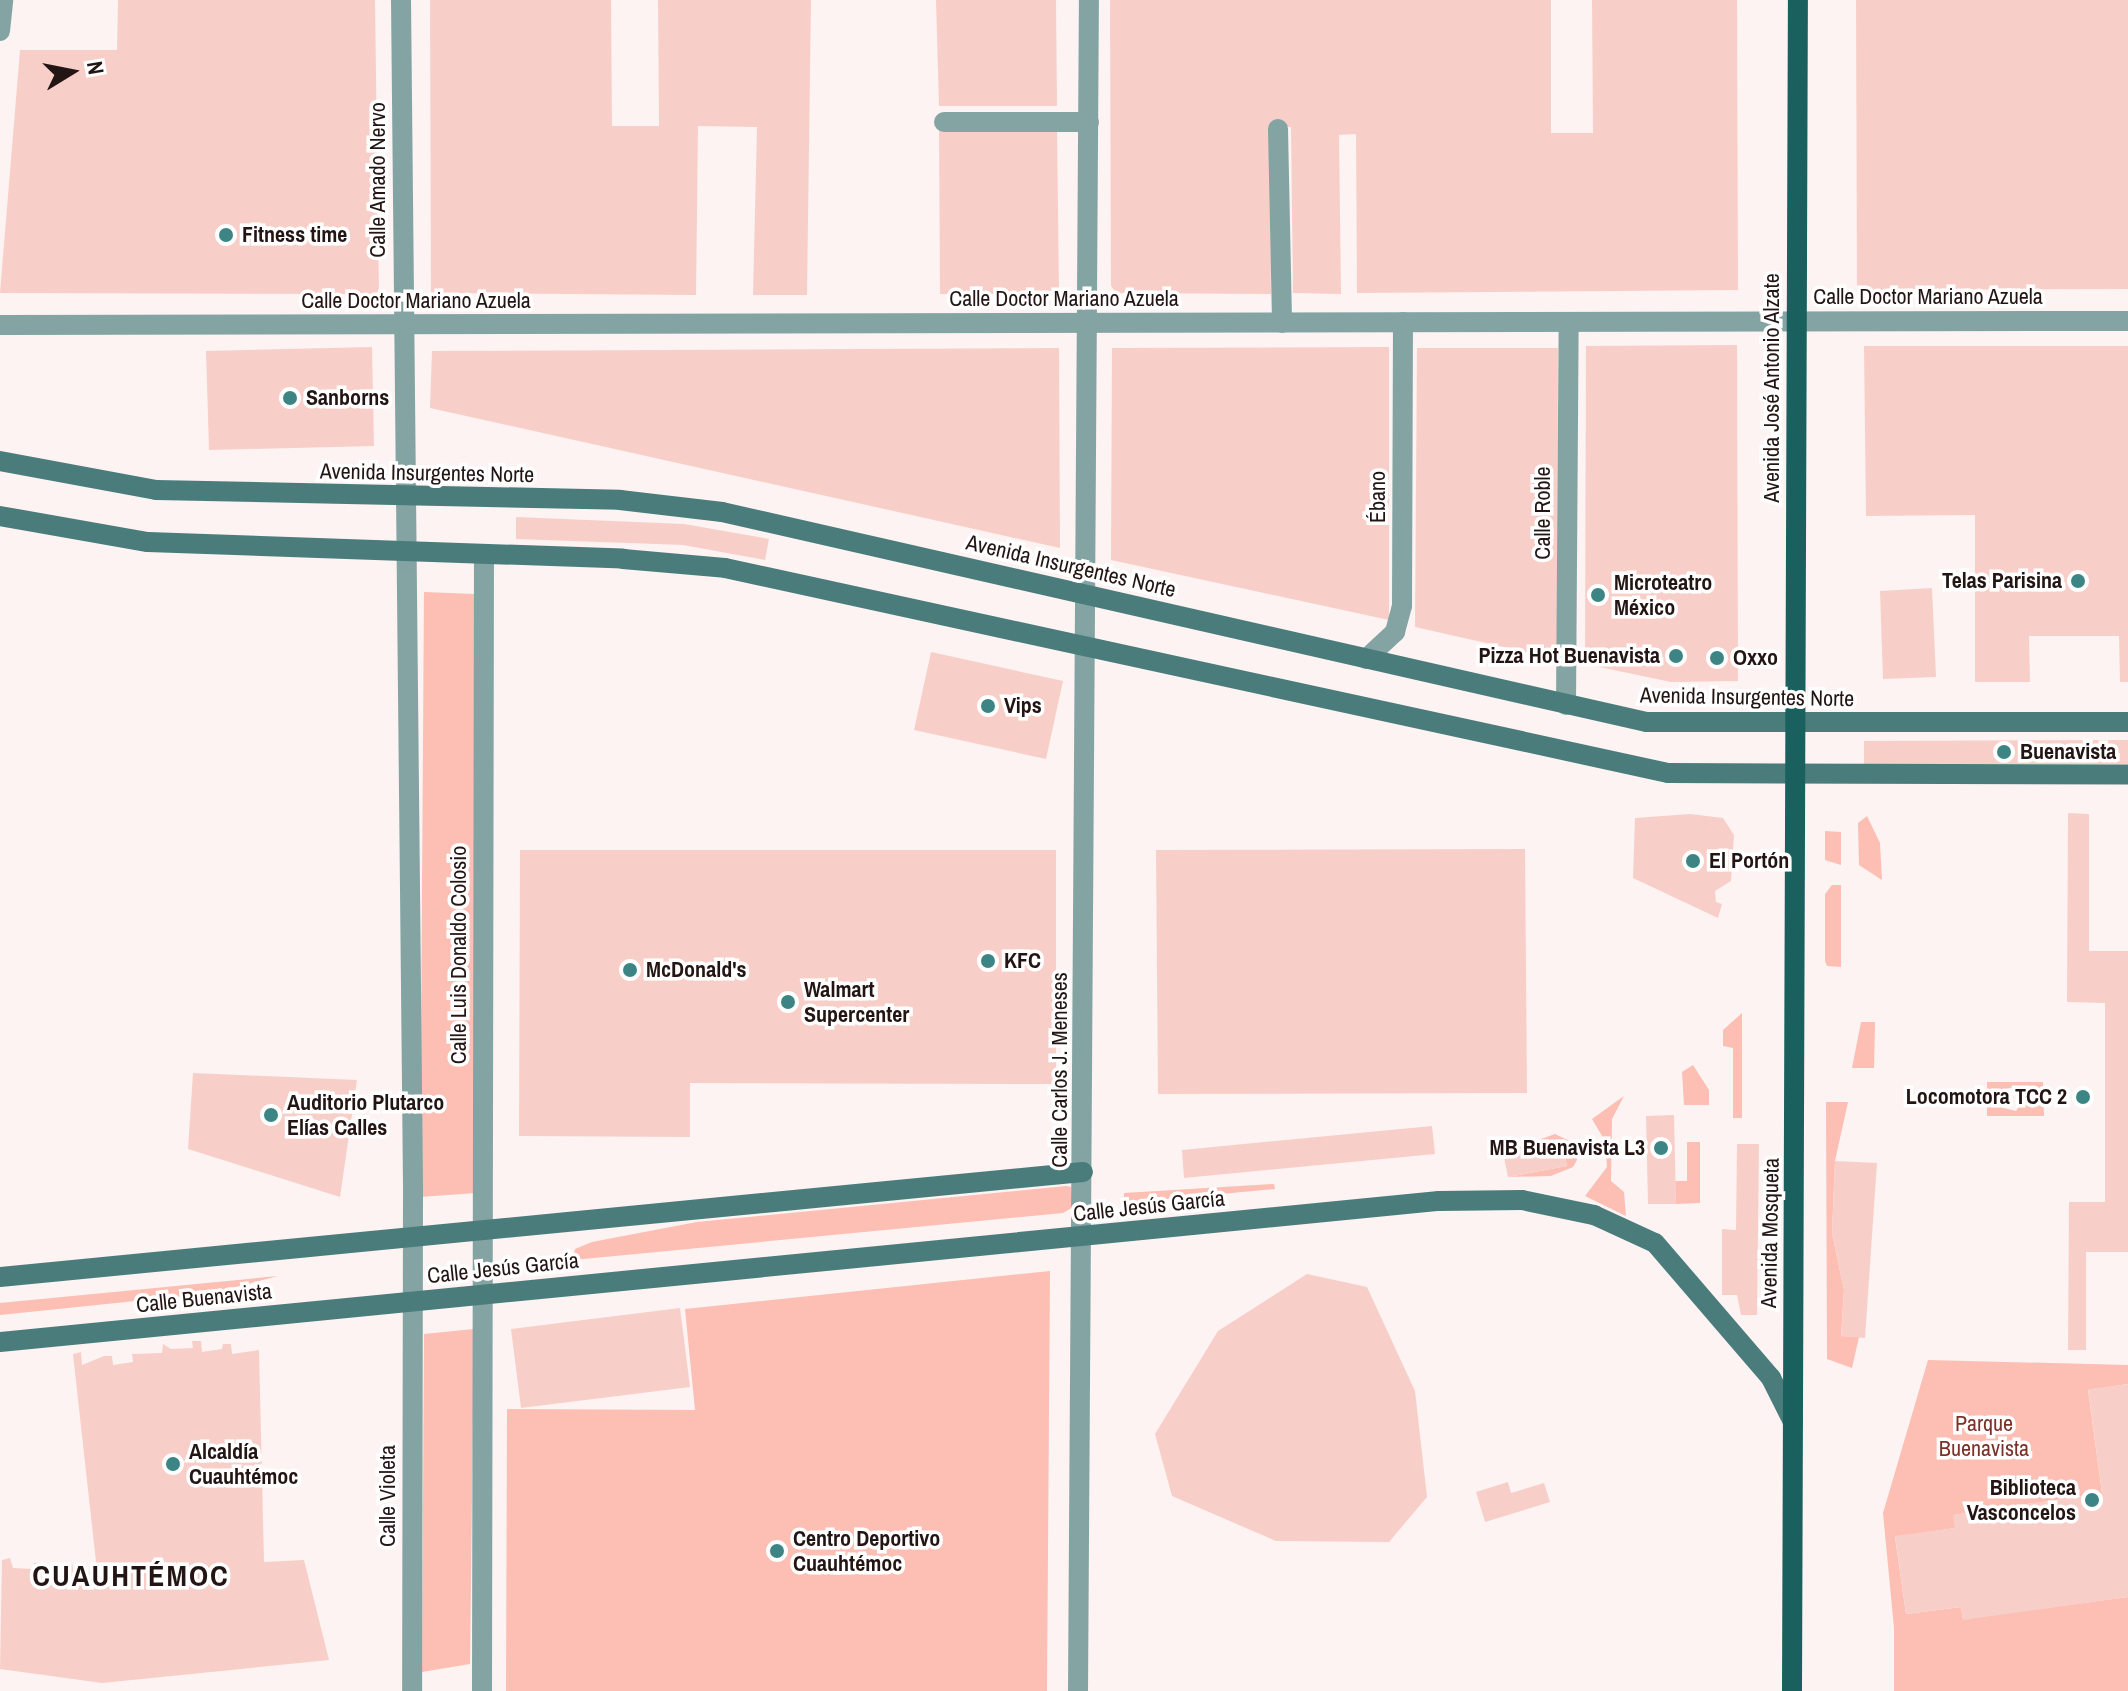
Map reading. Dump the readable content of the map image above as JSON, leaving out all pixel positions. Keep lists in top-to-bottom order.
{
  "streets": {
    "main road": [
      "Avenida José Antonio Alzate",
      "Avenida Insurgentes Norte",
      "Calle Jesús García",
      "Avenida Mosqueta",
      "Calle Buenavista"
    ],
    "street": [
      "Calle Amado Nervo",
      "Calle Doctor Mariano Azuela",
      "Ébano",
      "Calle Roble",
      "Calle Luis Donaldo Colosio",
      "Calle Carlos J. Meneses",
      "Calle Violeta"
    ]
  },
  "crossings": [
    ["Calle Amado Nervo", "Calle Doctor Mariano Azuela"],
    ["Calle Amado Nervo", "Avenida Insurgentes Norte"],
    ["Calle Doctor Mariano Azuela", "Avenida José Antonio Alzate"],
    ["Calle Doctor Mariano Azuela", "Ébano"],
    ["Calle Doctor Mariano Azuela", "Calle Roble"],
    ["Calle Doctor Mariano Azuela", "Calle Carlos J. Meneses"],
    ["Avenida José Antonio Alzate", "Avenida Insurgentes Norte"],
    ["Avenida José Antonio Alzate", "Avenida Mosqueta"],
    ["Avenida Insurgentes Norte", "Ébano"],
    ["Avenida Insurgentes Norte", "Calle Roble"],
    ["Avenida Insurgentes Norte", "Calle Carlos J. Meneses"],
    ["Calle Luis Donaldo Colosio", "Calle Jesús García"],
    ["Calle Carlos J. Meneses", "Calle Jesús García"],
    ["Calle Jesús García", "Avenida Mosqueta"],
    ["Calle Jesús García", "Calle Buenavista"],
    ["Calle Jesús García", "Calle Violeta"],
    ["Calle Buenavista", "Calle Violeta"]
  ],
  "districts": ["CUAUHTÉMOC"],
  "parks": ["Parque Buenavista"],
  "places": [
    "Fitness time",
    "Sanborns",
    "Telas Parisina",
    "Microteatro México",
    "Pizza Hot Buenavista",
    "Oxxo",
    "Vips",
    "Buenavista",
    "El Portón",
    "KFC",
    "McDonald's",
    "Walmart Supercenter",
    "Locomotora TCC 2",
    "Auditorio Plutarco Elías Calles",
    "MB Buenavista L3",
    "Alcaldía Cuauhtémoc",
    "Biblioteca Vasconcelos",
    "Centro Deportivo Cuauhtémoc"
  ],
  "north": "right"
}
